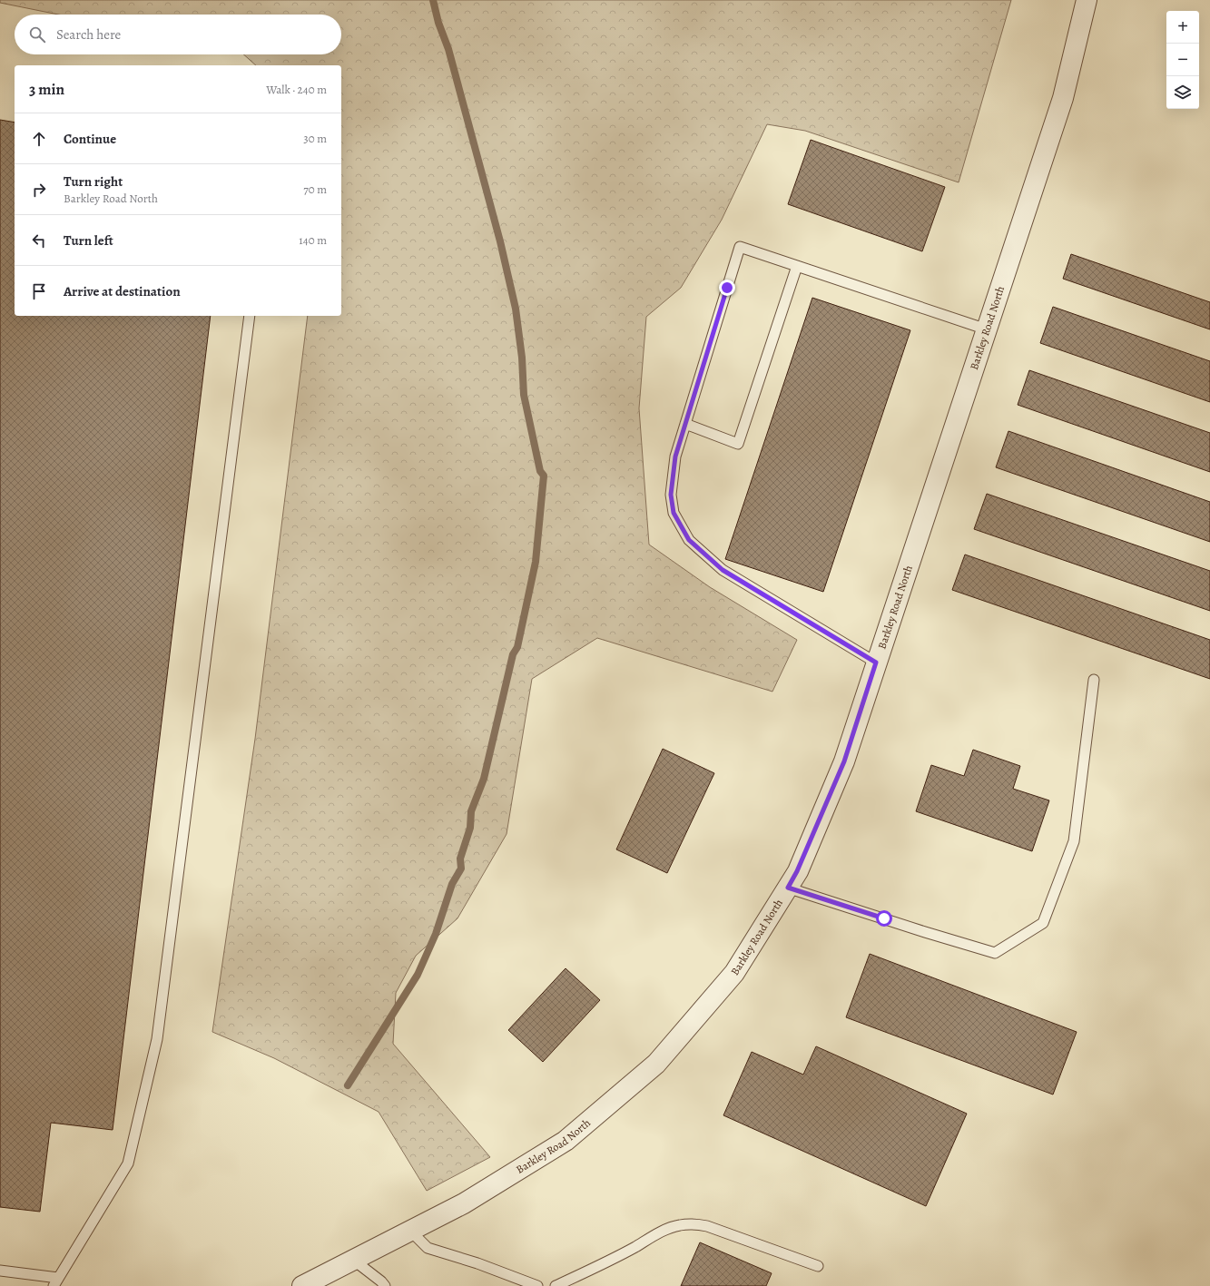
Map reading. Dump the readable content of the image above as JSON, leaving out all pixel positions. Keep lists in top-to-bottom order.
{
  "streets": {
    "street": ["Barkley Road North"]
  },
  "page": {
    "map_buttons": ["+", "−"],
    "search": "Search here",
    "heading": ["3 min", "Walk · 240 m"],
    "list": [
      ["Continue", "30 m"],
      ["Turn right", "Barkley Road North", "70 m"],
      ["Turn left", "140 m"],
      "Arrive at destination"
    ]
  }
}
